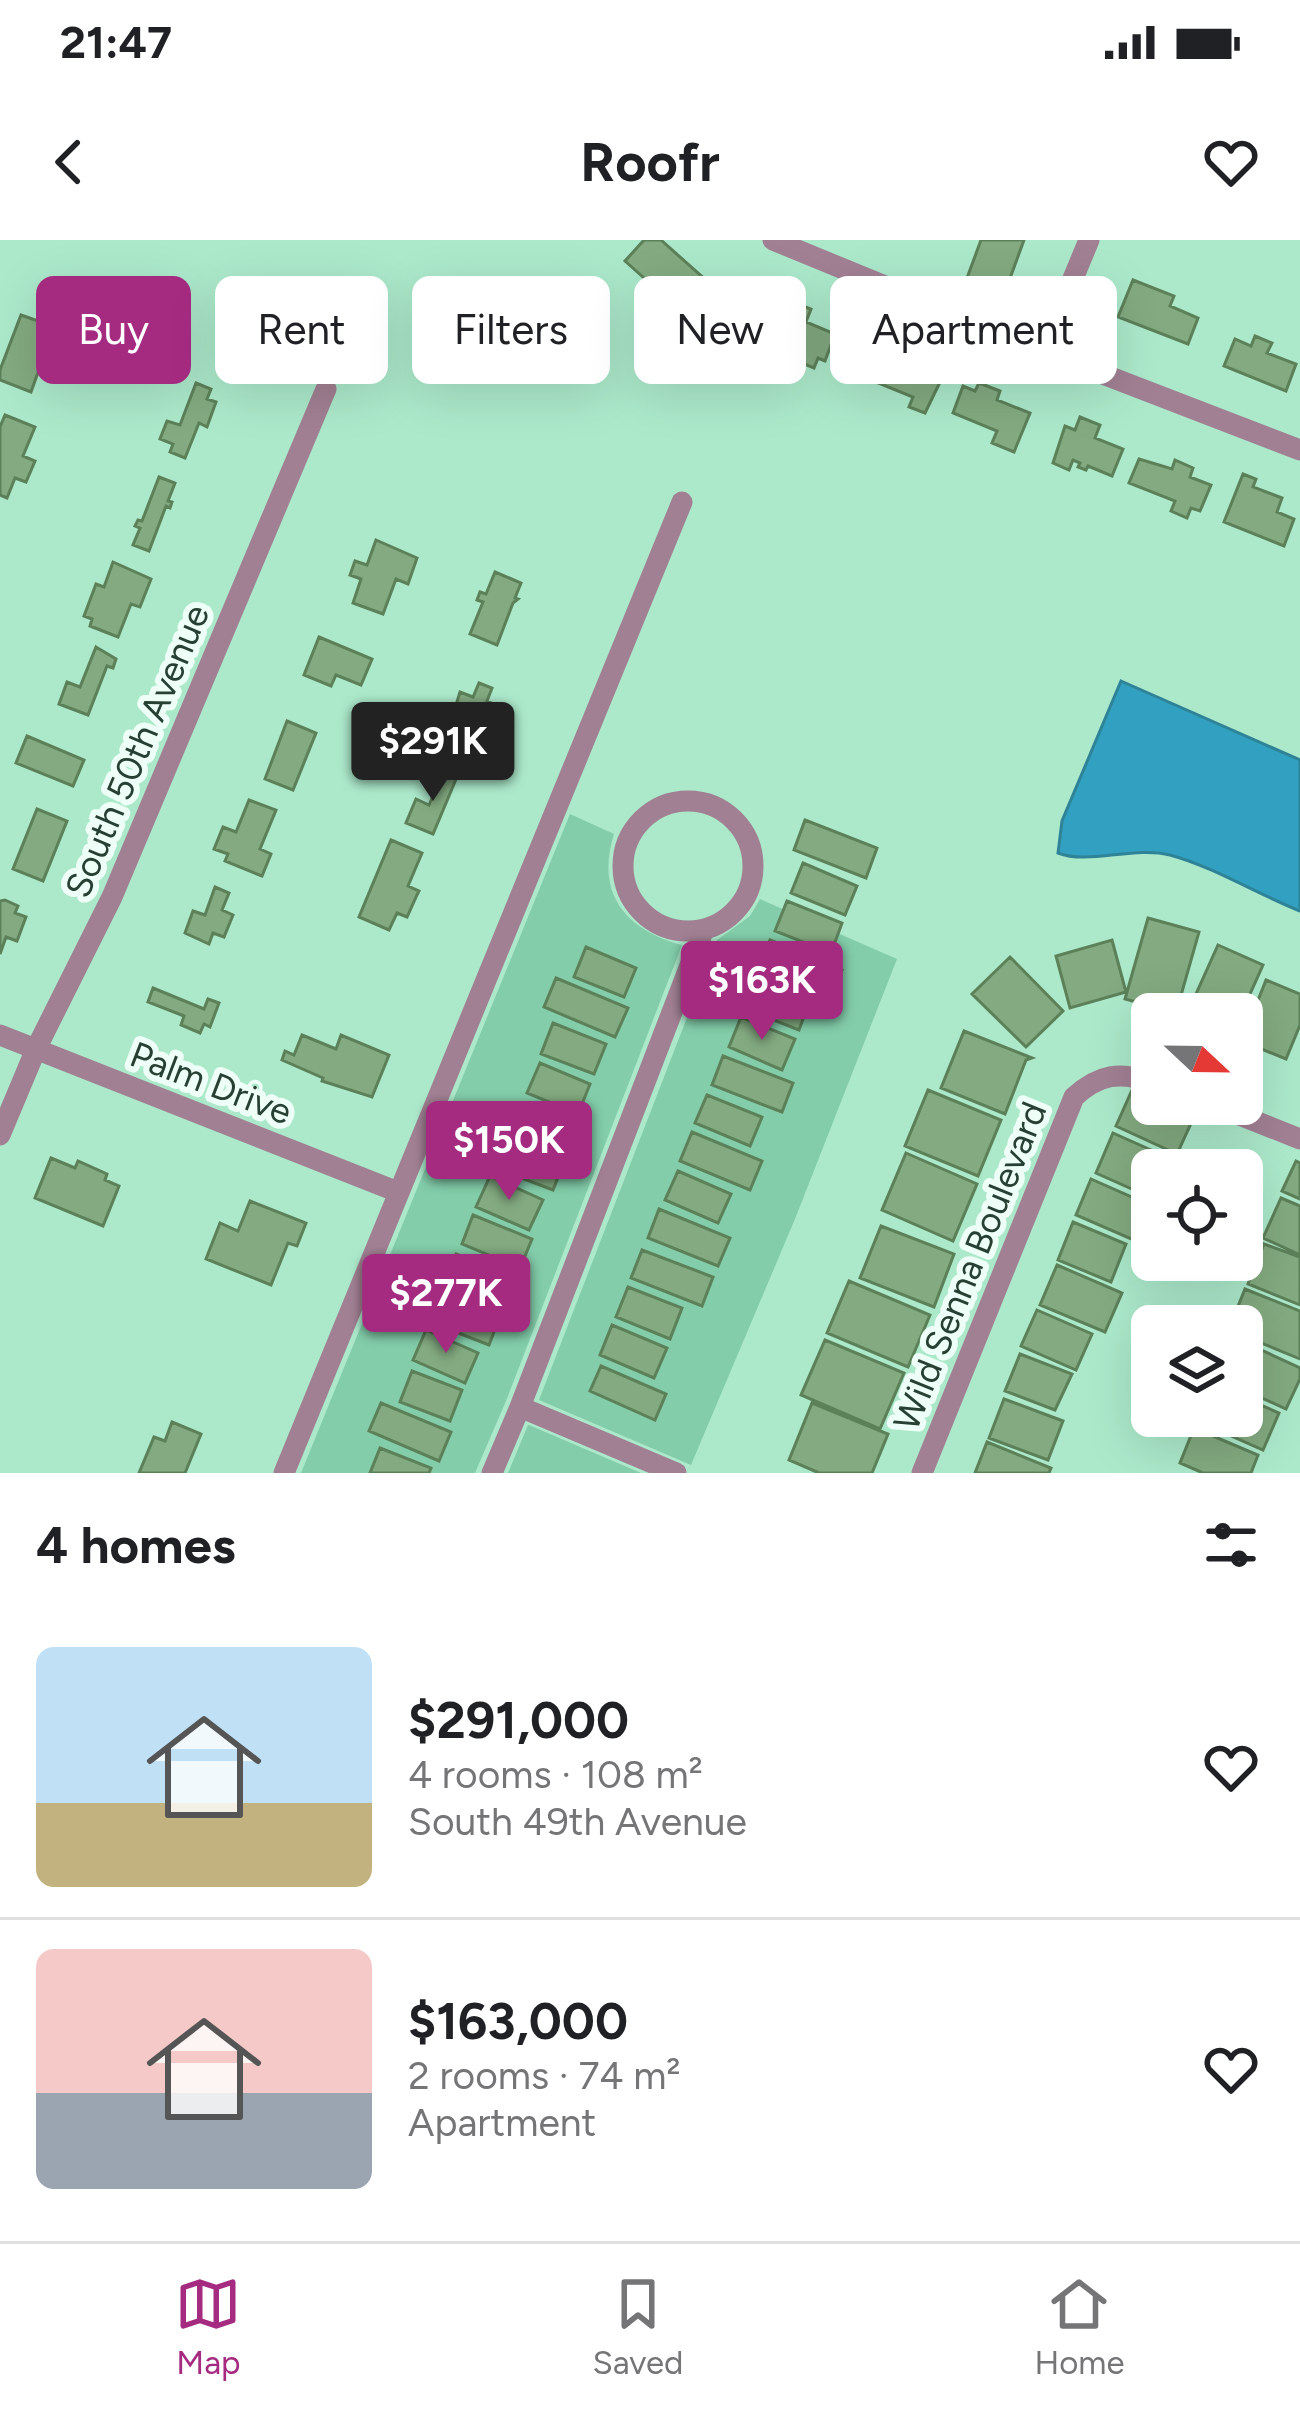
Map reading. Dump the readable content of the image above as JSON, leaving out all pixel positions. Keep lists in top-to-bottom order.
{
  "streets": {
    "street": ["South 50th Avenue", "Palm Drive", "Wild Senna Boulevard"]
  },
  "crossings": [
    ["South 50th Avenue", "Palm Drive"]
  ],
  "north": "right",
  "page": {
    "status": "21:47",
    "header": "Roofr",
    "chip": [
      "Buy",
      "Rent",
      "Filters",
      "New",
      "Apartment"
    ],
    "price": [
      "$291K",
      "$163K",
      "$150K",
      "$277K"
    ],
    "heading": "4 homes",
    "list": [
      {
        "name": "$291,000",
        "note": "4 rooms · 108 m² · South 49th Avenue"
      },
      {
        "name": "$163,000",
        "note": "2 rooms · 74 m² · Apartment"
      }
    ],
    "tabs": ["Map", "Saved", "Home"]
  }
}
